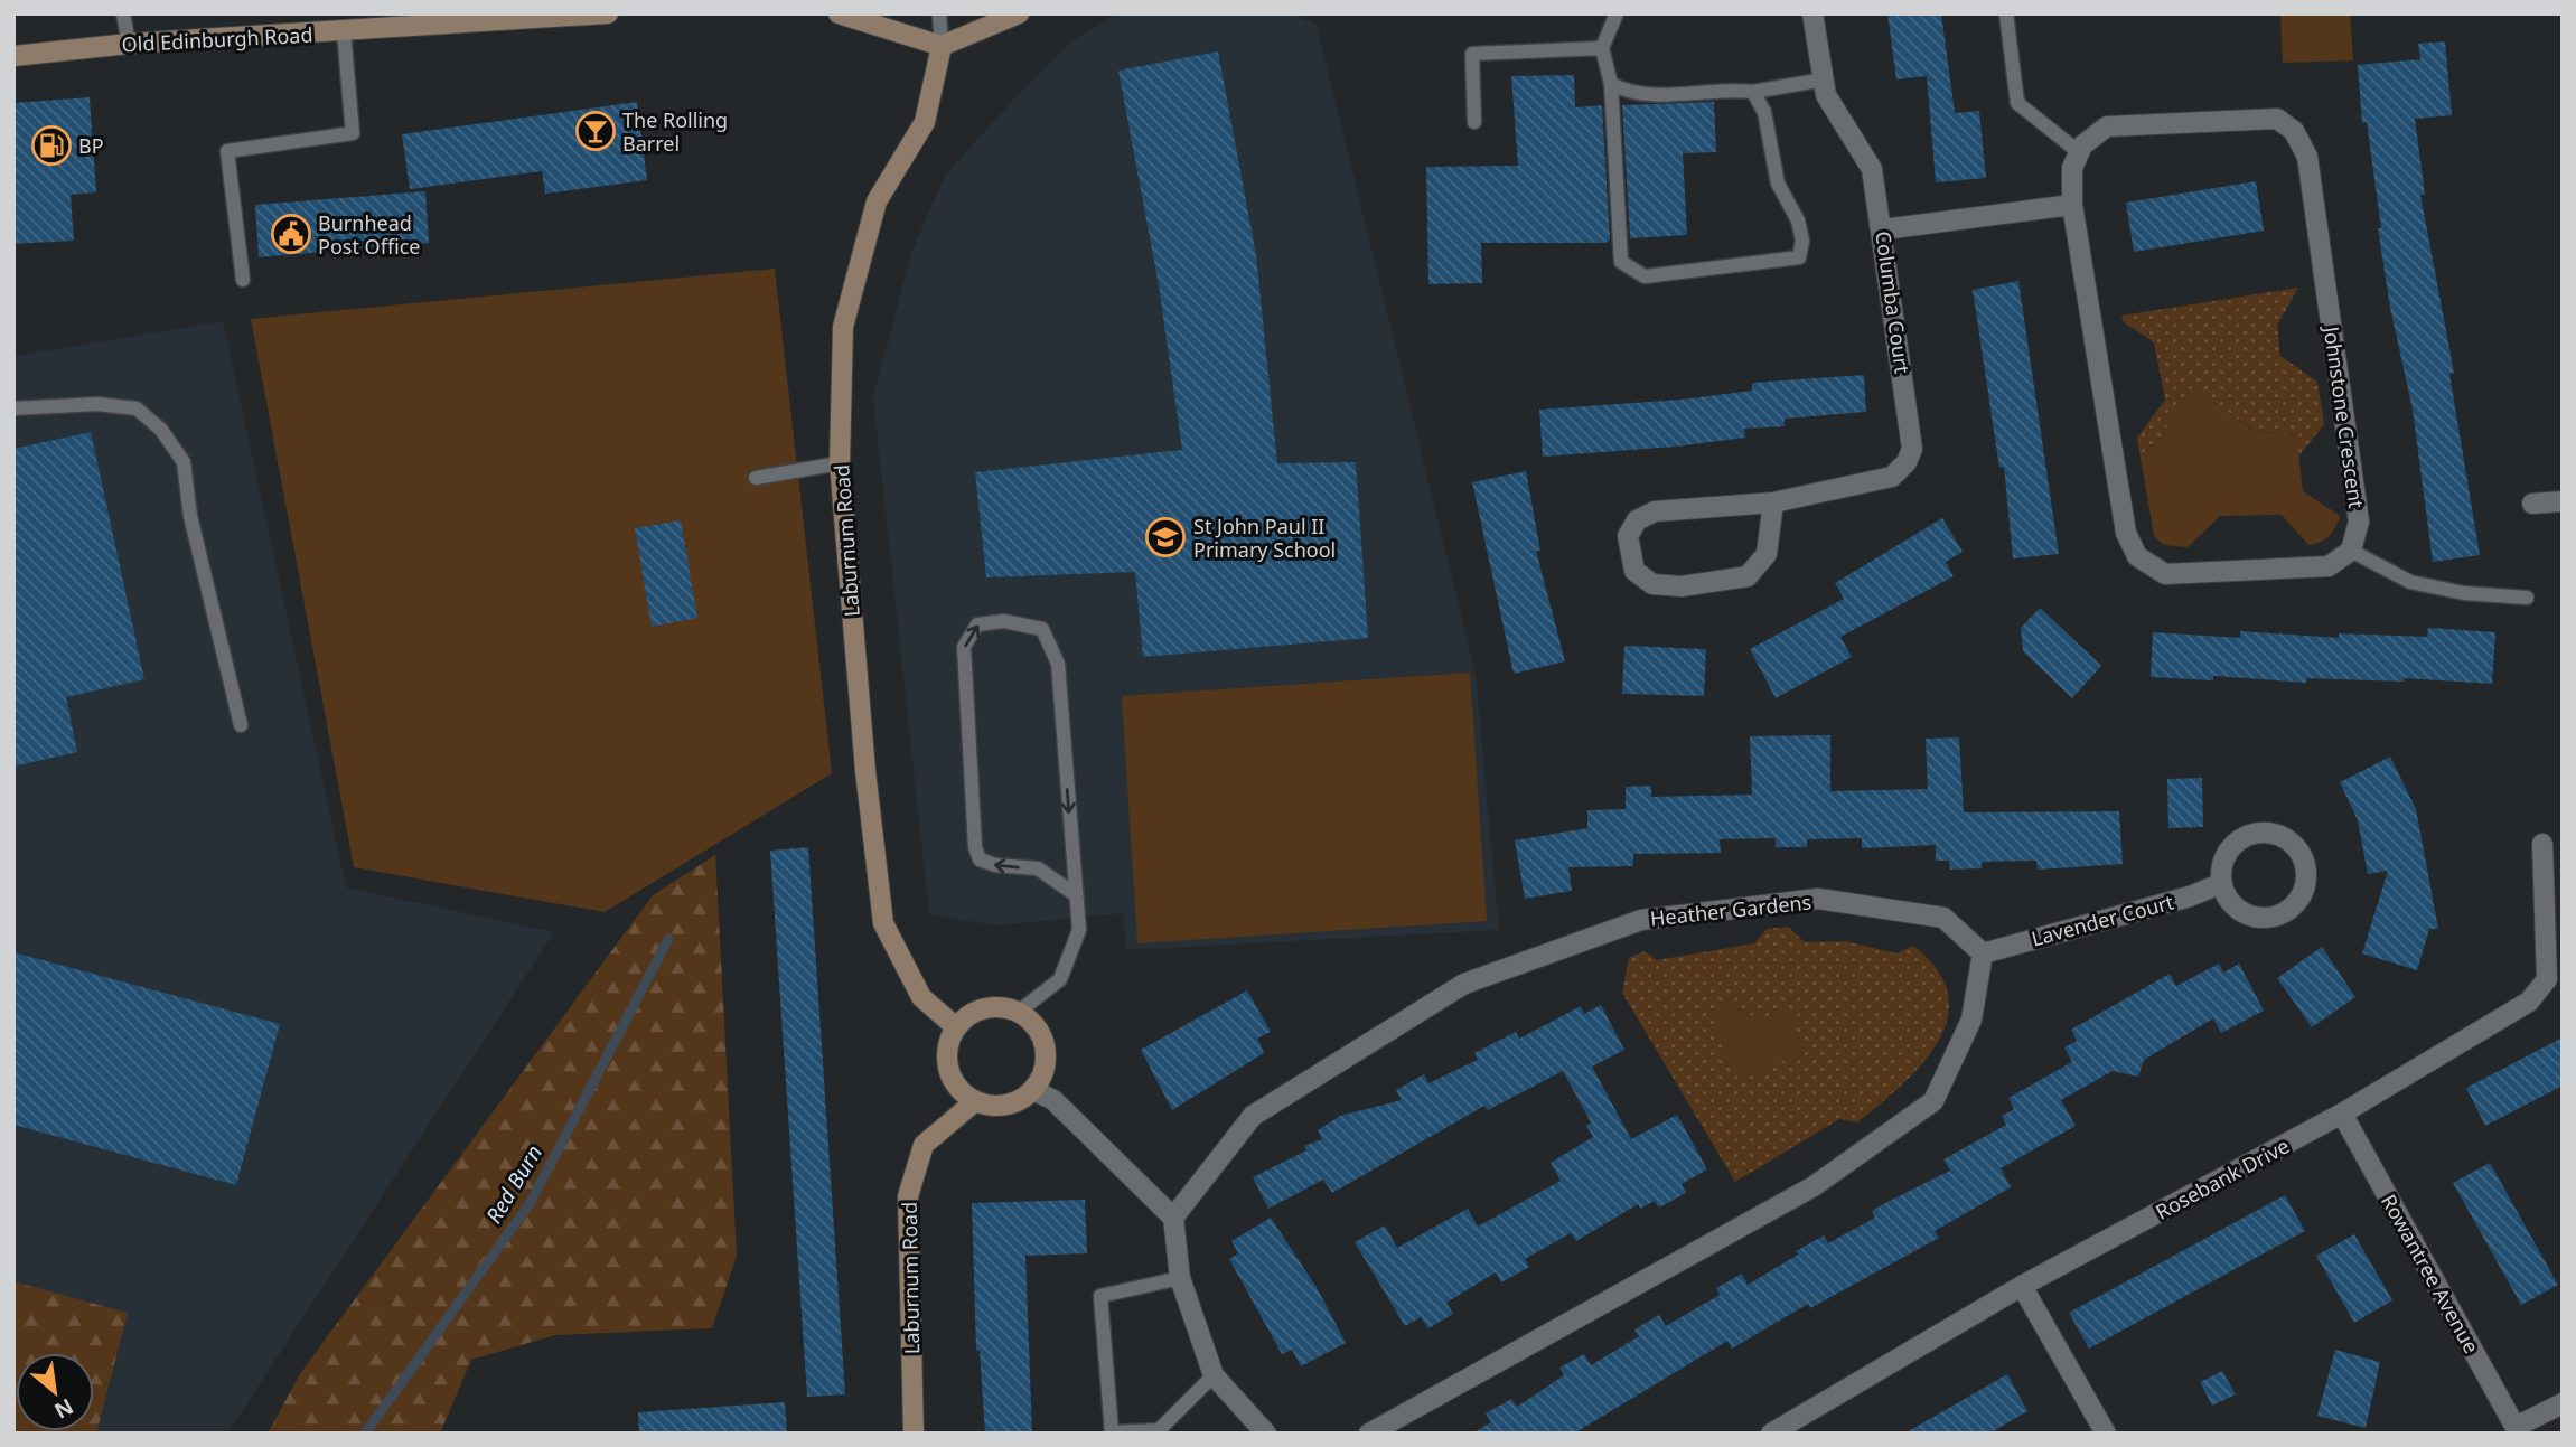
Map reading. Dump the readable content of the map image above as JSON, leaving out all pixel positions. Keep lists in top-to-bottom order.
{
  "streets": {
    "street": [
      "Old Edinburgh Road",
      "Columba Court",
      "Johnstone Crescent",
      "Laburnum Road",
      "Heather Gardens",
      "Lavender Court",
      "Rosebank Drive",
      "Rowantree Avenue"
    ]
  },
  "crossings": [
    ["Heather Gardens", "Lavender Court"],
    ["Rosebank Drive", "Rowantree Avenue"]
  ],
  "water": ["Red Burn"],
  "places": {
    "bar": ["The Rolling Barrel"],
    "fuel station": ["BP"],
    "public building": ["Burnhead Post Office"],
    "school or university": ["St John Paul II Primary School"]
  },
  "north": "bottom right"
}
